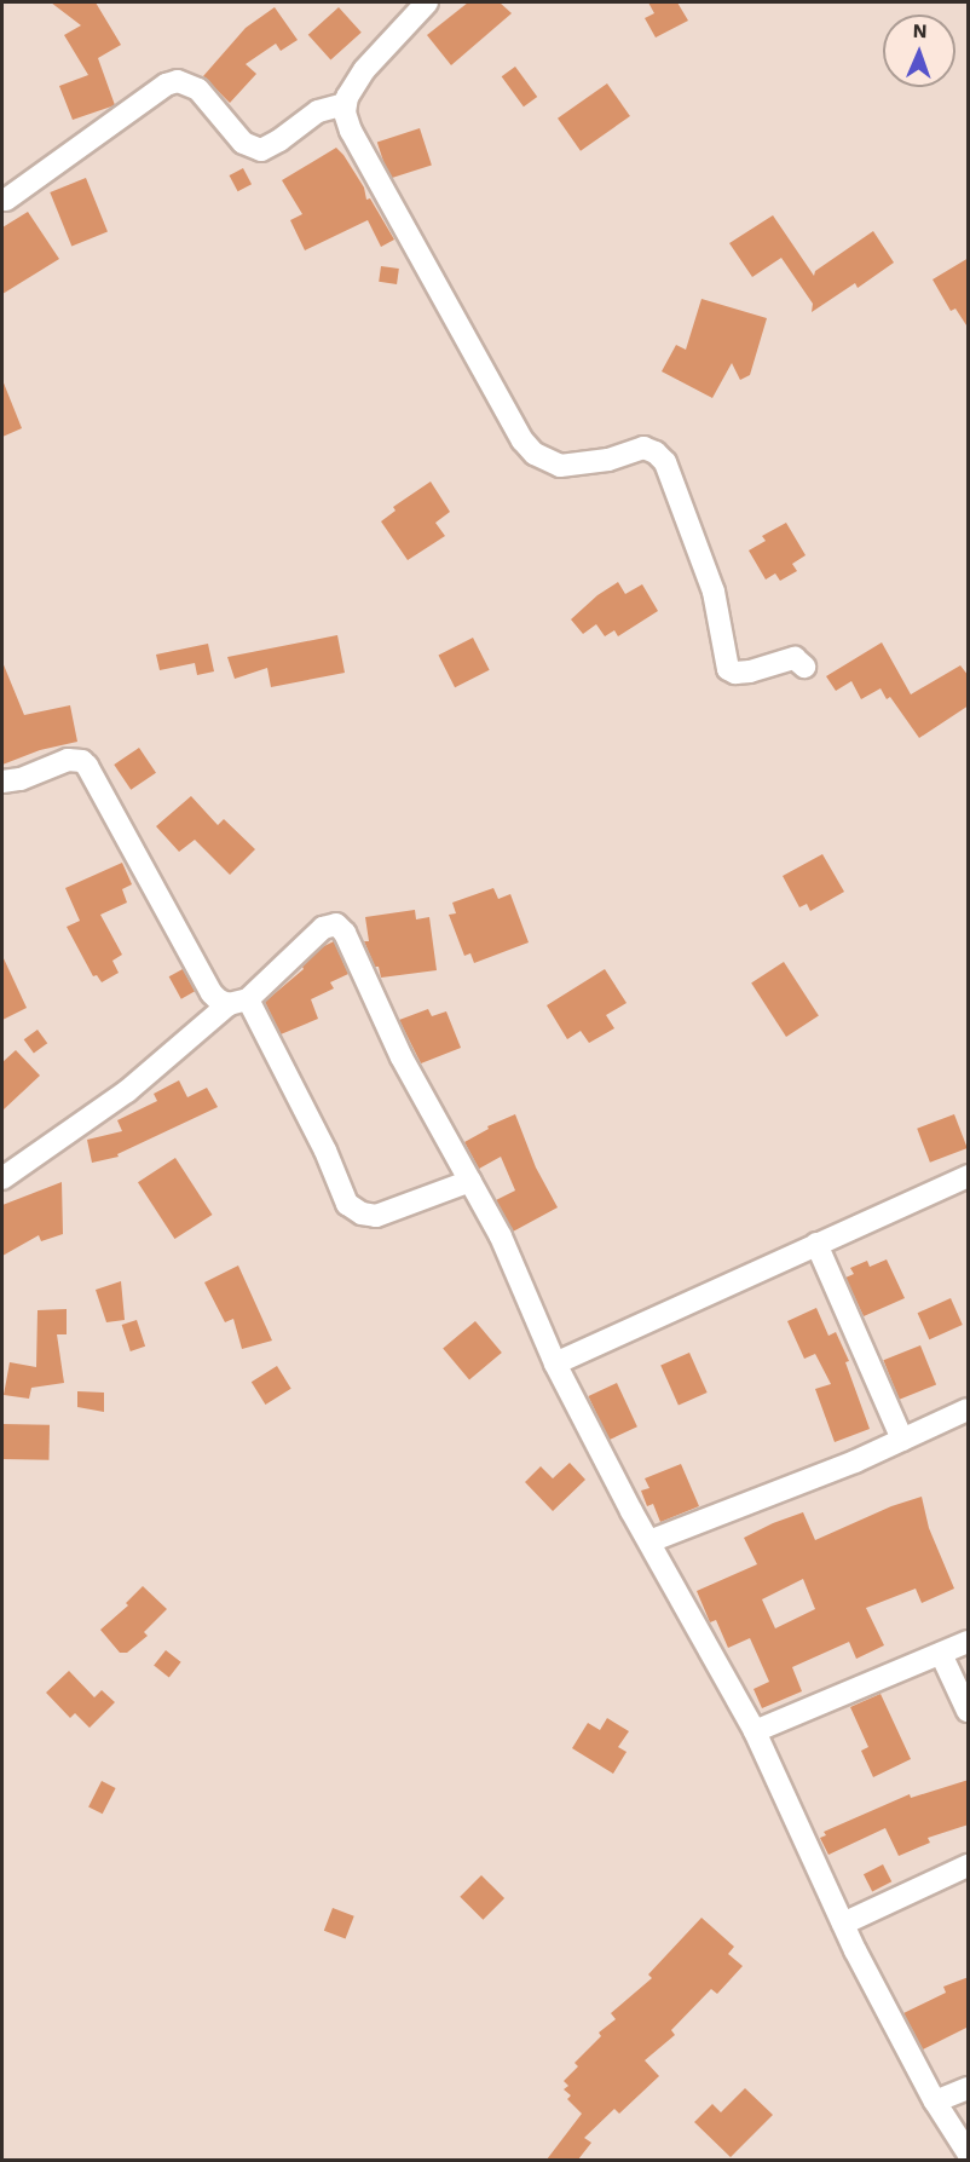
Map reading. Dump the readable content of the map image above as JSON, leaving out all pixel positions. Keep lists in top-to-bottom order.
{
  "north": "top"
}
